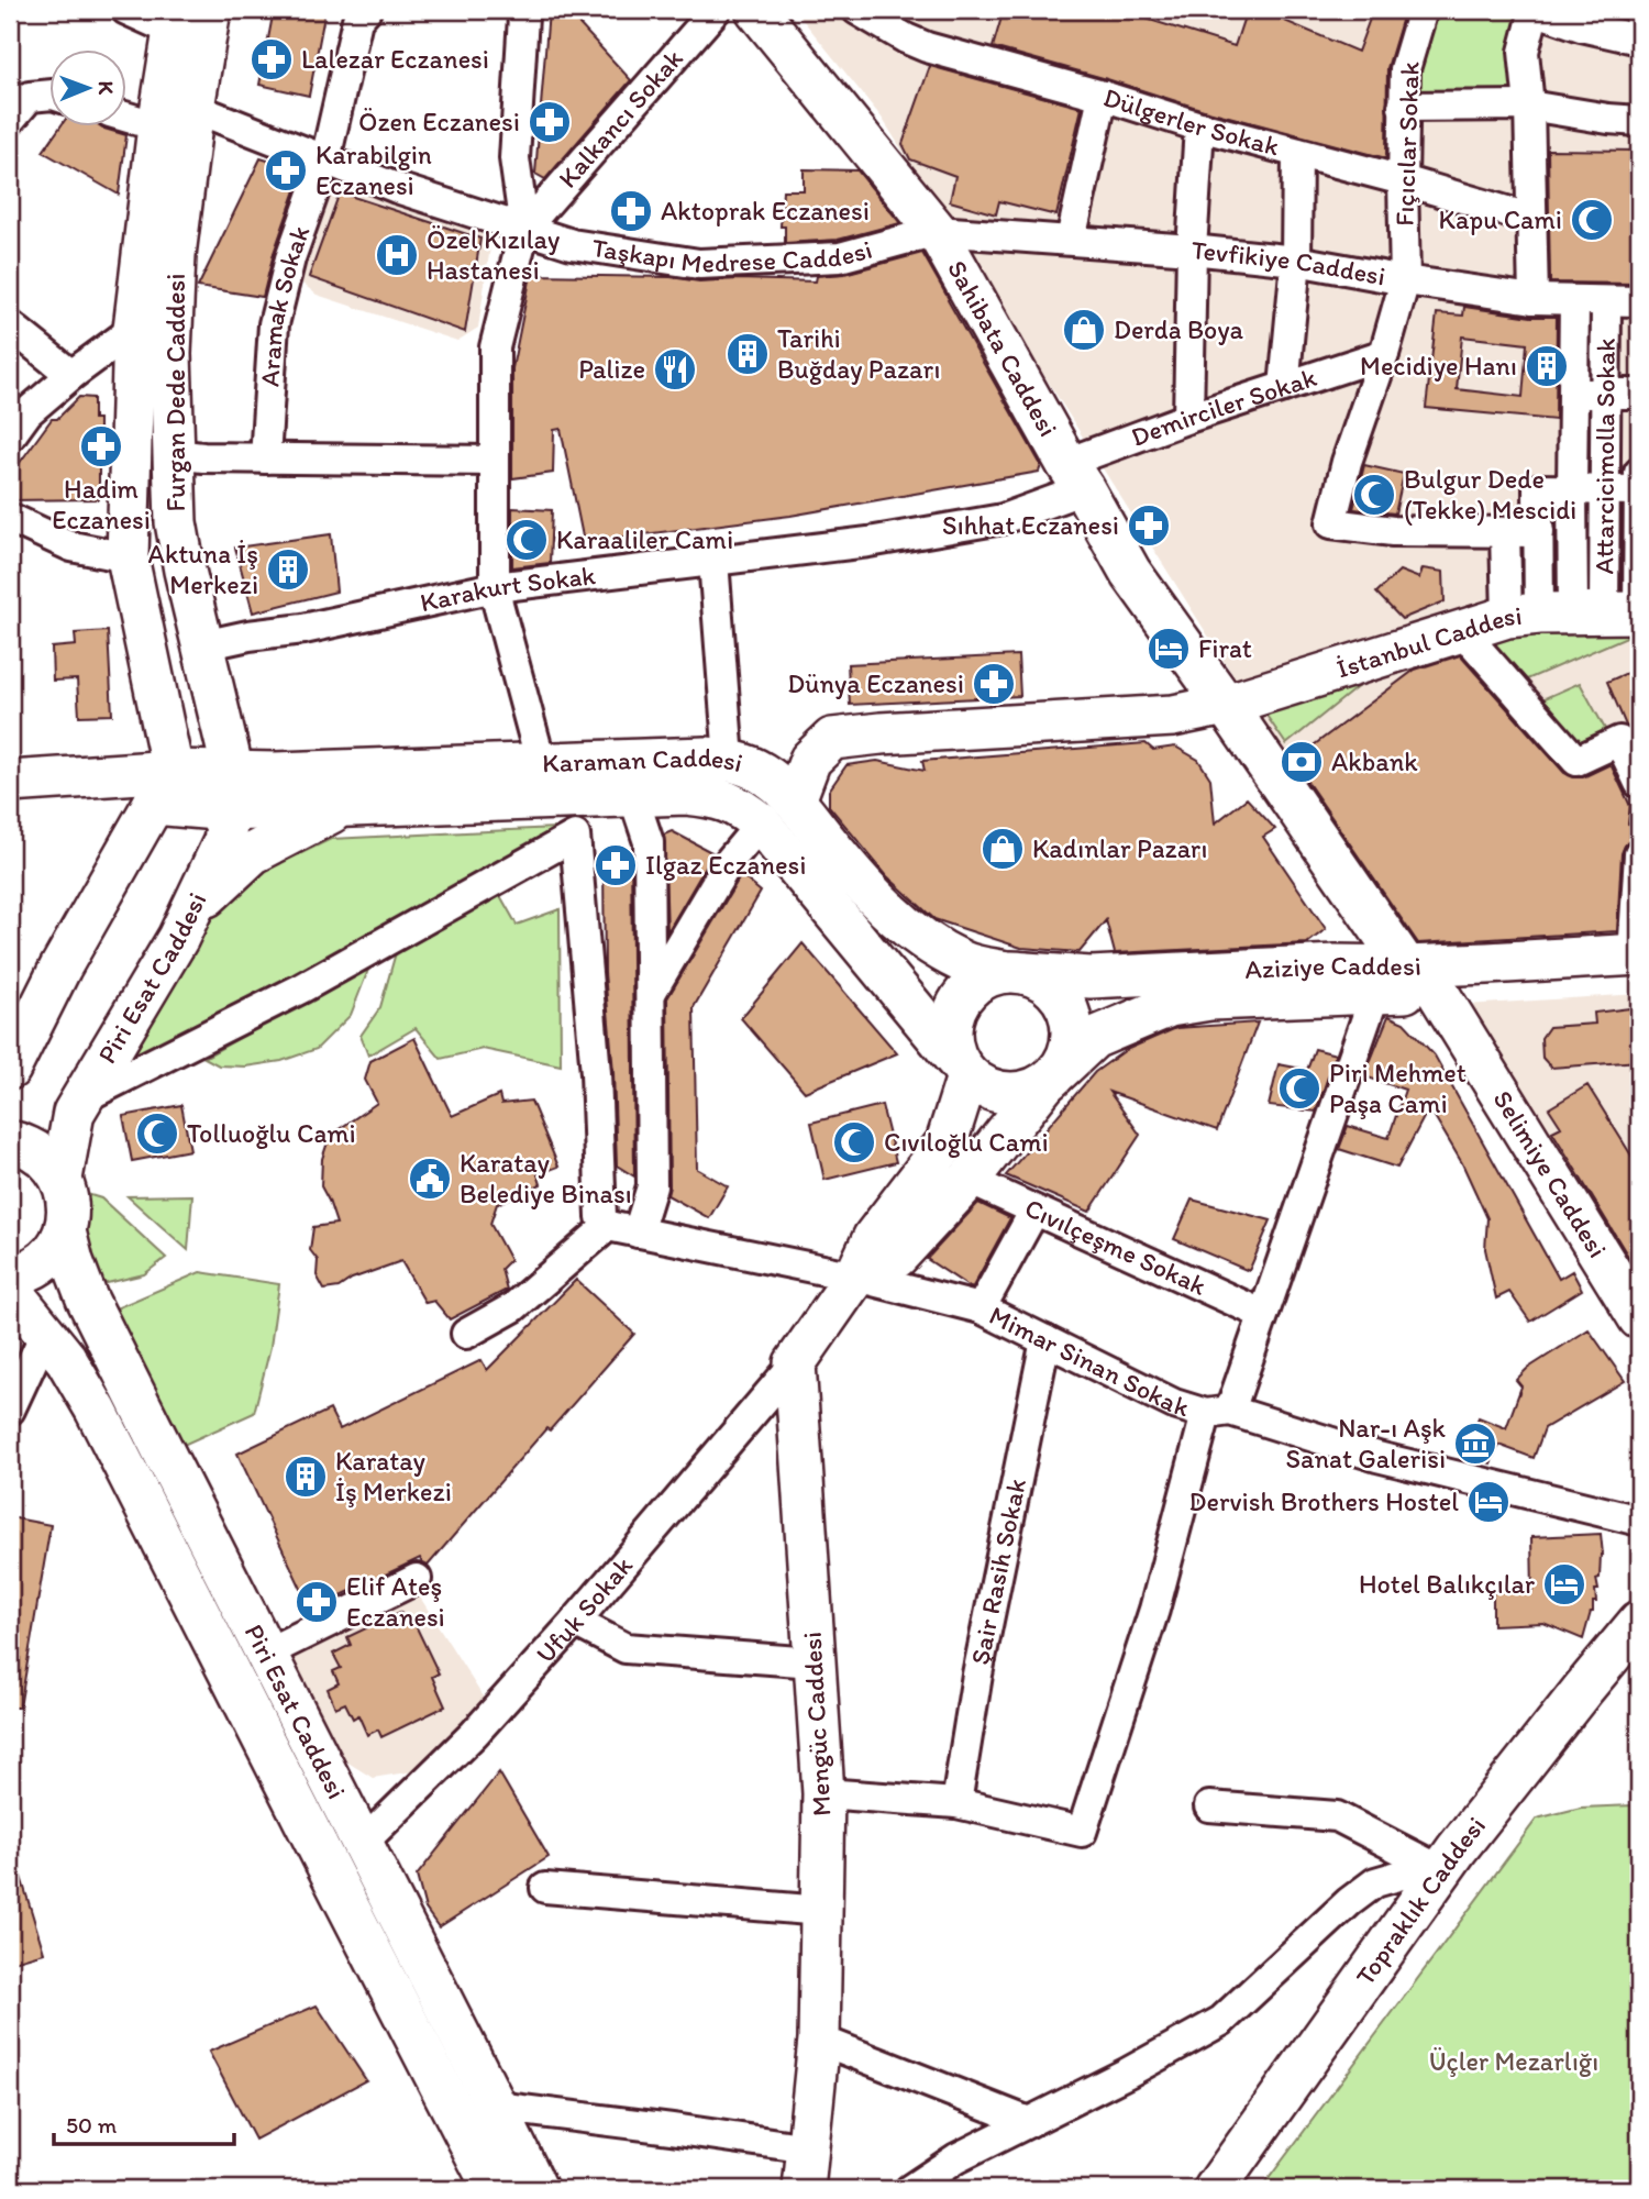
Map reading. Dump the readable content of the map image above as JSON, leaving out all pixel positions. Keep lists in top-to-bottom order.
{
  "streets": {
    "main road": [
      "Sahibata Caddesi",
      "Furgan Dede Caddesi",
      "İstanbul Caddesi",
      "Karaman Caddesi",
      "Aziziye Caddesi",
      "Piri Esat Caddesi",
      "Selimiye Caddesi",
      "Mengüc Caddesi",
      "Topraklık Caddesi"
    ],
    "street": [
      "Kalkancı Sokak",
      "Dülgerler Sokak",
      "Fıçıcılar Sokak",
      "Taşkapı Medrese Caddesi",
      "Tevfikiye Caddesi",
      "Aramak Sokak",
      "Demirciler Sokak",
      "Attarcicimolla Sokak",
      "Karakurt Sokak",
      "Cıvılçeşme Sokak",
      "Mimar Sinan Sokak",
      "Şair Rasih Sokak",
      "Ufuk Sokak"
    ]
  },
  "crossings": [
    ["Kalkancı Sokak", "Taşkapı Medrese Caddesi"],
    ["Dülgerler Sokak", "Fıçıcılar Sokak"],
    ["Fıçıcılar Sokak", "Tevfikiye Caddesi"],
    ["Fıçıcılar Sokak", "Demirciler Sokak"],
    ["Taşkapı Medrese Caddesi", "Tevfikiye Caddesi"],
    ["Taşkapı Medrese Caddesi", "Aramak Sokak"],
    ["Taşkapı Medrese Caddesi", "Sahibata Caddesi"],
    ["Taşkapı Medrese Caddesi", "Furgan Dede Caddesi"],
    ["Tevfikiye Caddesi", "Sahibata Caddesi"],
    ["Tevfikiye Caddesi", "Attarcicimolla Sokak"],
    ["Sahibata Caddesi", "Demirciler Sokak"],
    ["Sahibata Caddesi", "Karakurt Sokak"],
    ["Sahibata Caddesi", "İstanbul Caddesi"],
    ["Furgan Dede Caddesi", "Karakurt Sokak"],
    ["Furgan Dede Caddesi", "Karaman Caddesi"],
    ["Furgan Dede Caddesi", "Piri Esat Caddesi"],
    ["Demirciler Sokak", "Karakurt Sokak"],
    ["Attarcicimolla Sokak", "İstanbul Caddesi"],
    ["Karaman Caddesi", "Aziziye Caddesi"],
    ["Karaman Caddesi", "Piri Esat Caddesi"],
    ["Aziziye Caddesi", "Selimiye Caddesi"],
    ["Piri Esat Caddesi", "Ufuk Sokak"],
    ["Mimar Sinan Sokak", "Şair Rasih Sokak"],
    ["Ufuk Sokak", "Mengüc Caddesi"]
  ],
  "parks": ["Üçler Mezarlığı"],
  "places": {
    "pharmacy": [
      "Lalezar Eczanesi",
      "Özen Eczanesi",
      "Karabilgin Eczanesi",
      "Aktoprak Eczanesi",
      "Hadim Eczanesi",
      "Sıhhat Eczanesi",
      "Dünya Eczanesi",
      "Ilgaz Eczanesi",
      "Elif Ateş Eczanesi"
    ],
    "mosque": [
      "Kapu Cami",
      "Bulgur Dede (Tekke) Mescidi",
      "Karaaliler Cami",
      "Piri Mehmet Paşa Cami",
      "Tolluoğlu Cami",
      "Cıvıloğlu Cami"
    ],
    "hospital": ["Özel Kızılay Hastanesi"],
    "shop": ["Derda Boya", "Kadınlar Pazarı"],
    "building": [
      "Tarihi Buğday Pazarı",
      "Mecidiye Hanı",
      "Aktuna İş Merkezi",
      "Karatay İş Merkezi"
    ],
    "restaurant": ["Palize"],
    "hotel": ["Firat", "Dervish Brothers Hostel", "Hotel Balıkçılar"],
    "bank": ["Akbank"],
    "public building": ["Karatay Belediye Binası"],
    "museum": ["Nar-ı Aşk Sanat Galerisi"]
  },
  "scale_bar": "50 m",
  "north": "right"
}
